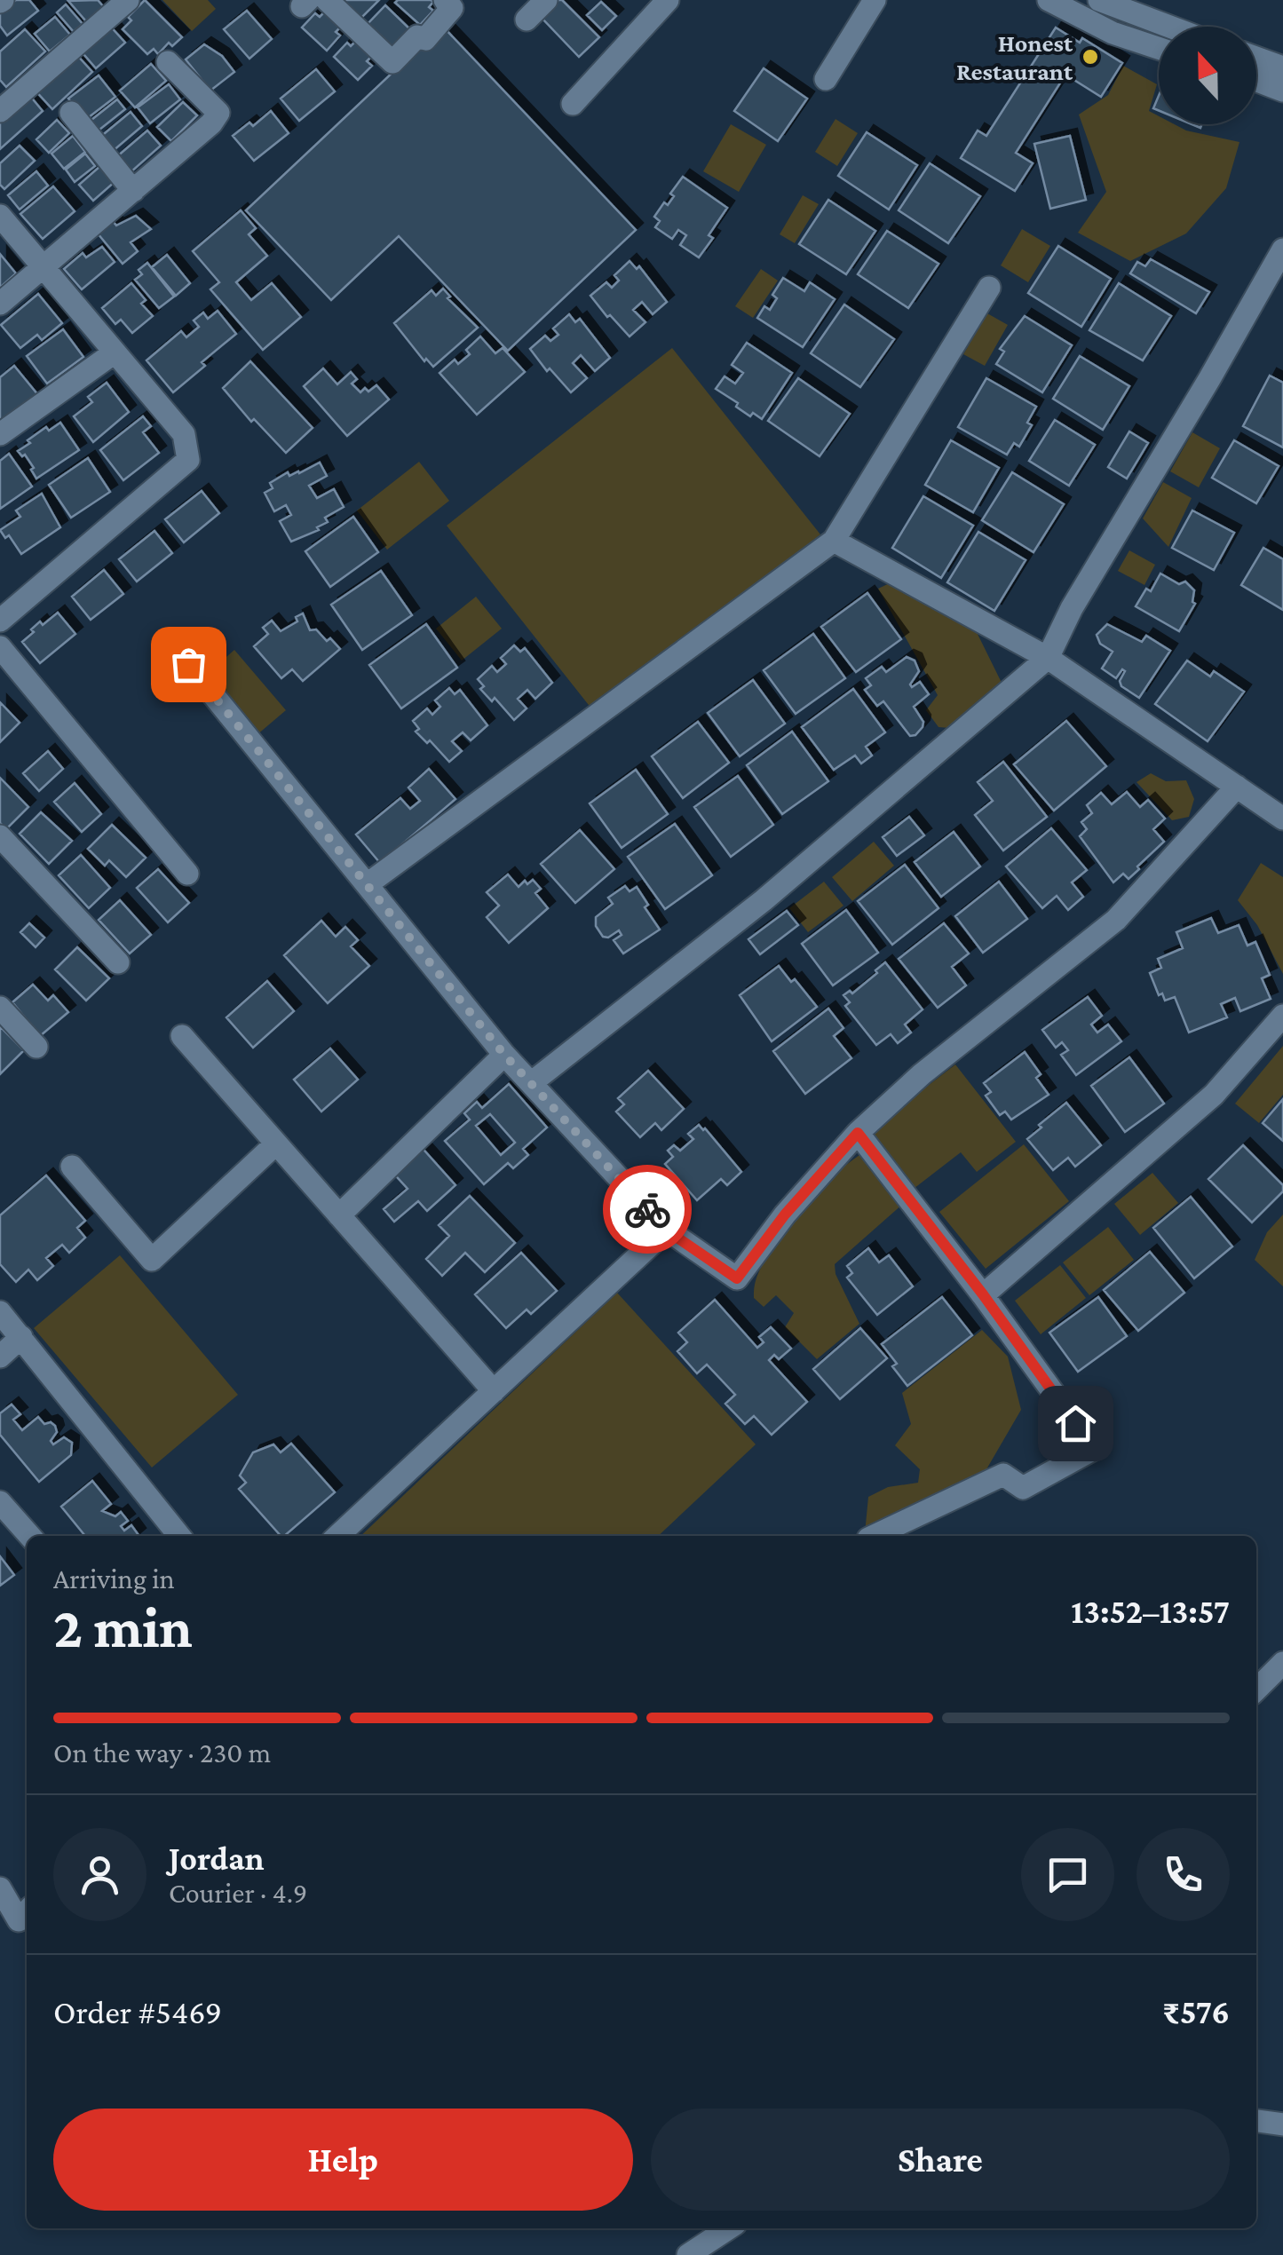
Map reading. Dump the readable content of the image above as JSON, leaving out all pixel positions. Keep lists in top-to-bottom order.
{
  "places": ["Honest Restaurant"],
  "north": "top",
  "page": {
    "heading": ["2 min", "Arriving in", "13:52–13:57"],
    "panel": [
      "Jordan",
      "Courier · 4.9",
      "Order #5469",
      "₹576"
    ],
    "bar": "On the way · 230 m",
    "buttons": ["Help", "Share"]
  }
}
